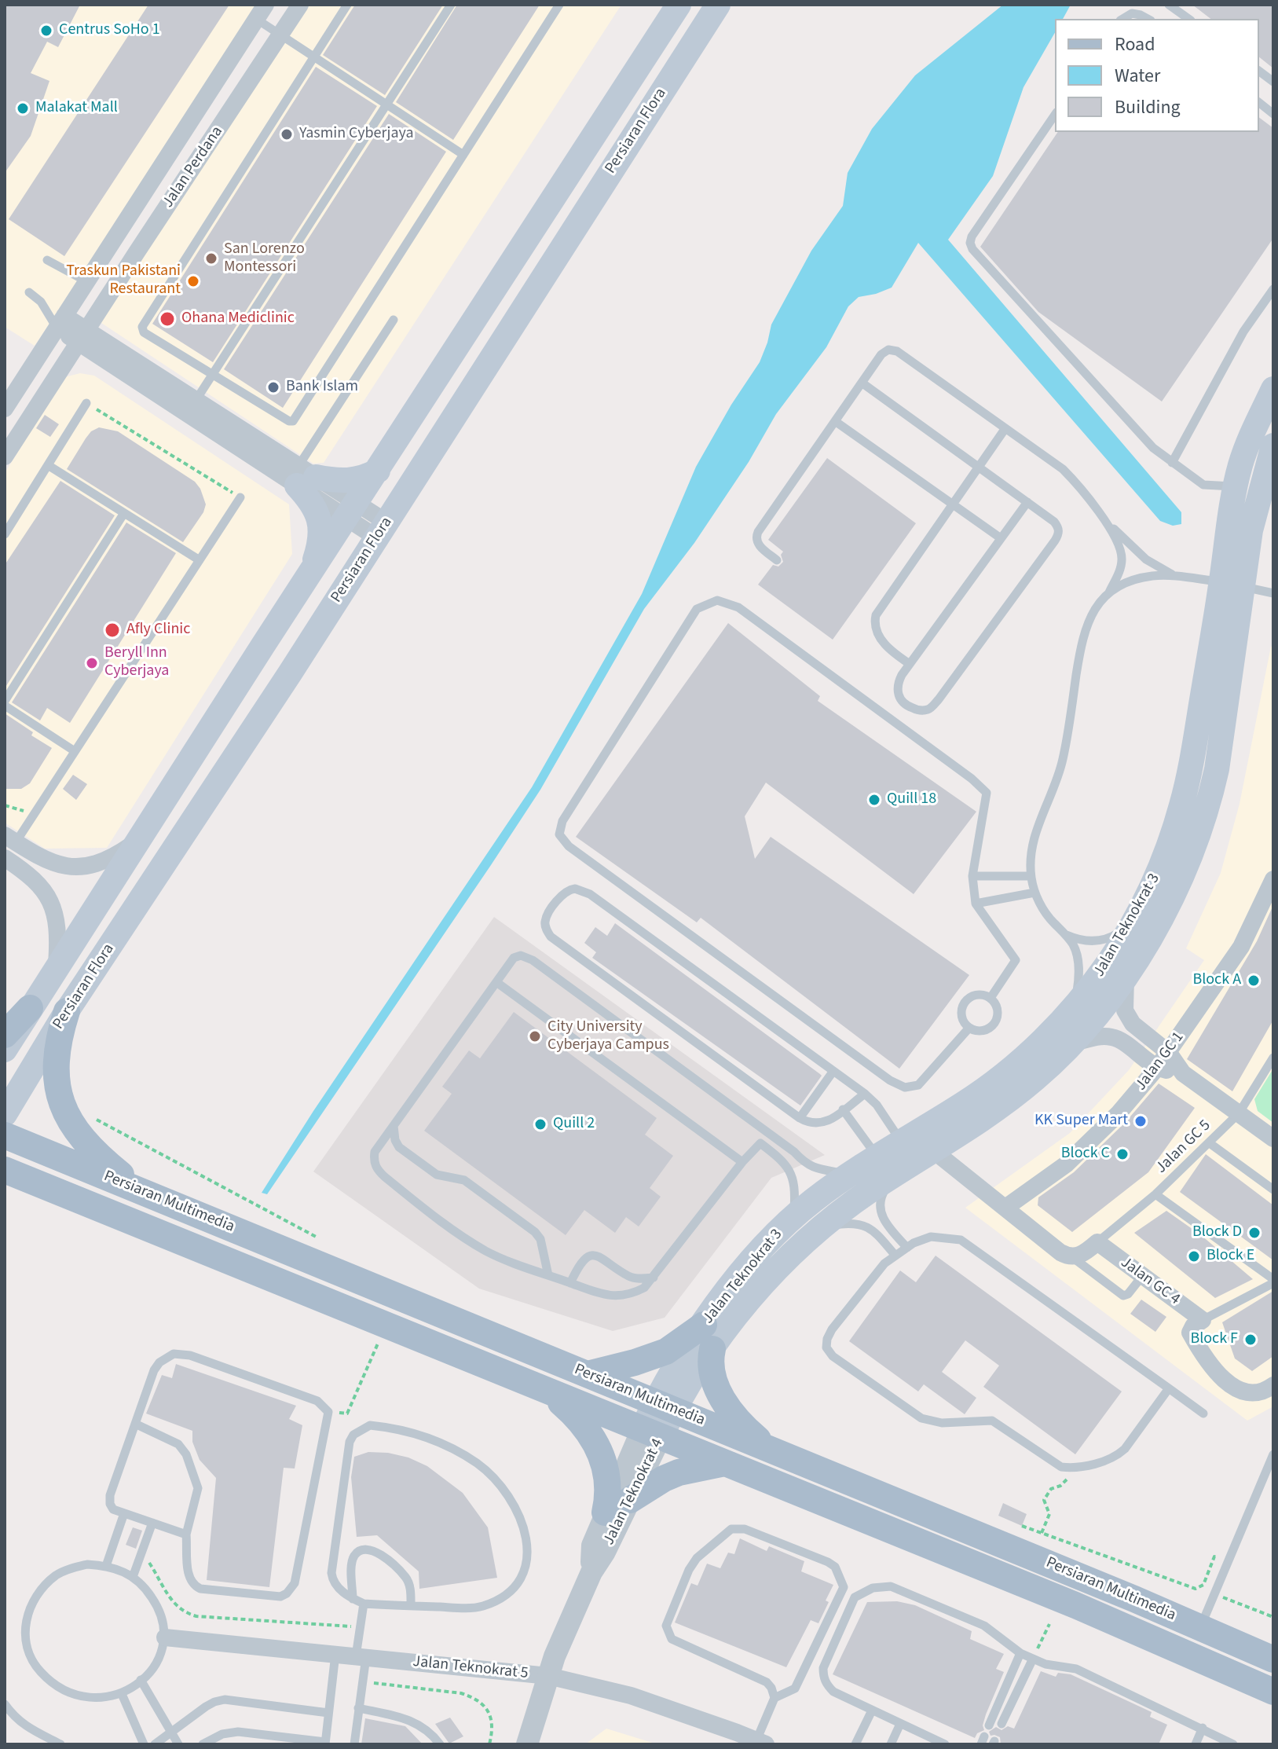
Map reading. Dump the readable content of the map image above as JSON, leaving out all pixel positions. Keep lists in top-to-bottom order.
{
  "streets": {
    "main road": [
      "Persiaran Flora",
      "Jalan Teknokrat 3",
      "Persiaran Multimedia",
      "Jalan Teknokrat 4"
    ],
    "street": [
      "Jalan Perdana",
      "Jalan GC 1",
      "Jalan GC 4",
      "Jalan Teknokrat 5"
    ],
    "lane": ["Jalan GC 5"]
  },
  "crossings": [
    ["Jalan Teknokrat 3", "Persiaran Multimedia"],
    ["Jalan Teknokrat 3", "Jalan Teknokrat 4"],
    ["Jalan GC 5", "Jalan GC 4"],
    ["Persiaran Multimedia", "Jalan Teknokrat 4"],
    ["Jalan Teknokrat 4", "Jalan Teknokrat 5"]
  ],
  "places": [
    "Centrus SoHo 1",
    "Malakat Mall",
    "Yasmin Cyberjaya",
    "San Lorenzo Montessori",
    "Traskun Pakistani Restaurant",
    "Ohana Mediclinic",
    "Bank Islam",
    "Afly Clinic",
    "Beryll Inn Cyberjaya",
    "Quill 18",
    "Block A",
    "City University Cyberjaya Campus",
    "KK Super Mart",
    "Quill 2",
    "Block C",
    "Block D",
    "Block E",
    "Block F"
  ],
  "legend": ["Road", "Water", "Building"]
}
